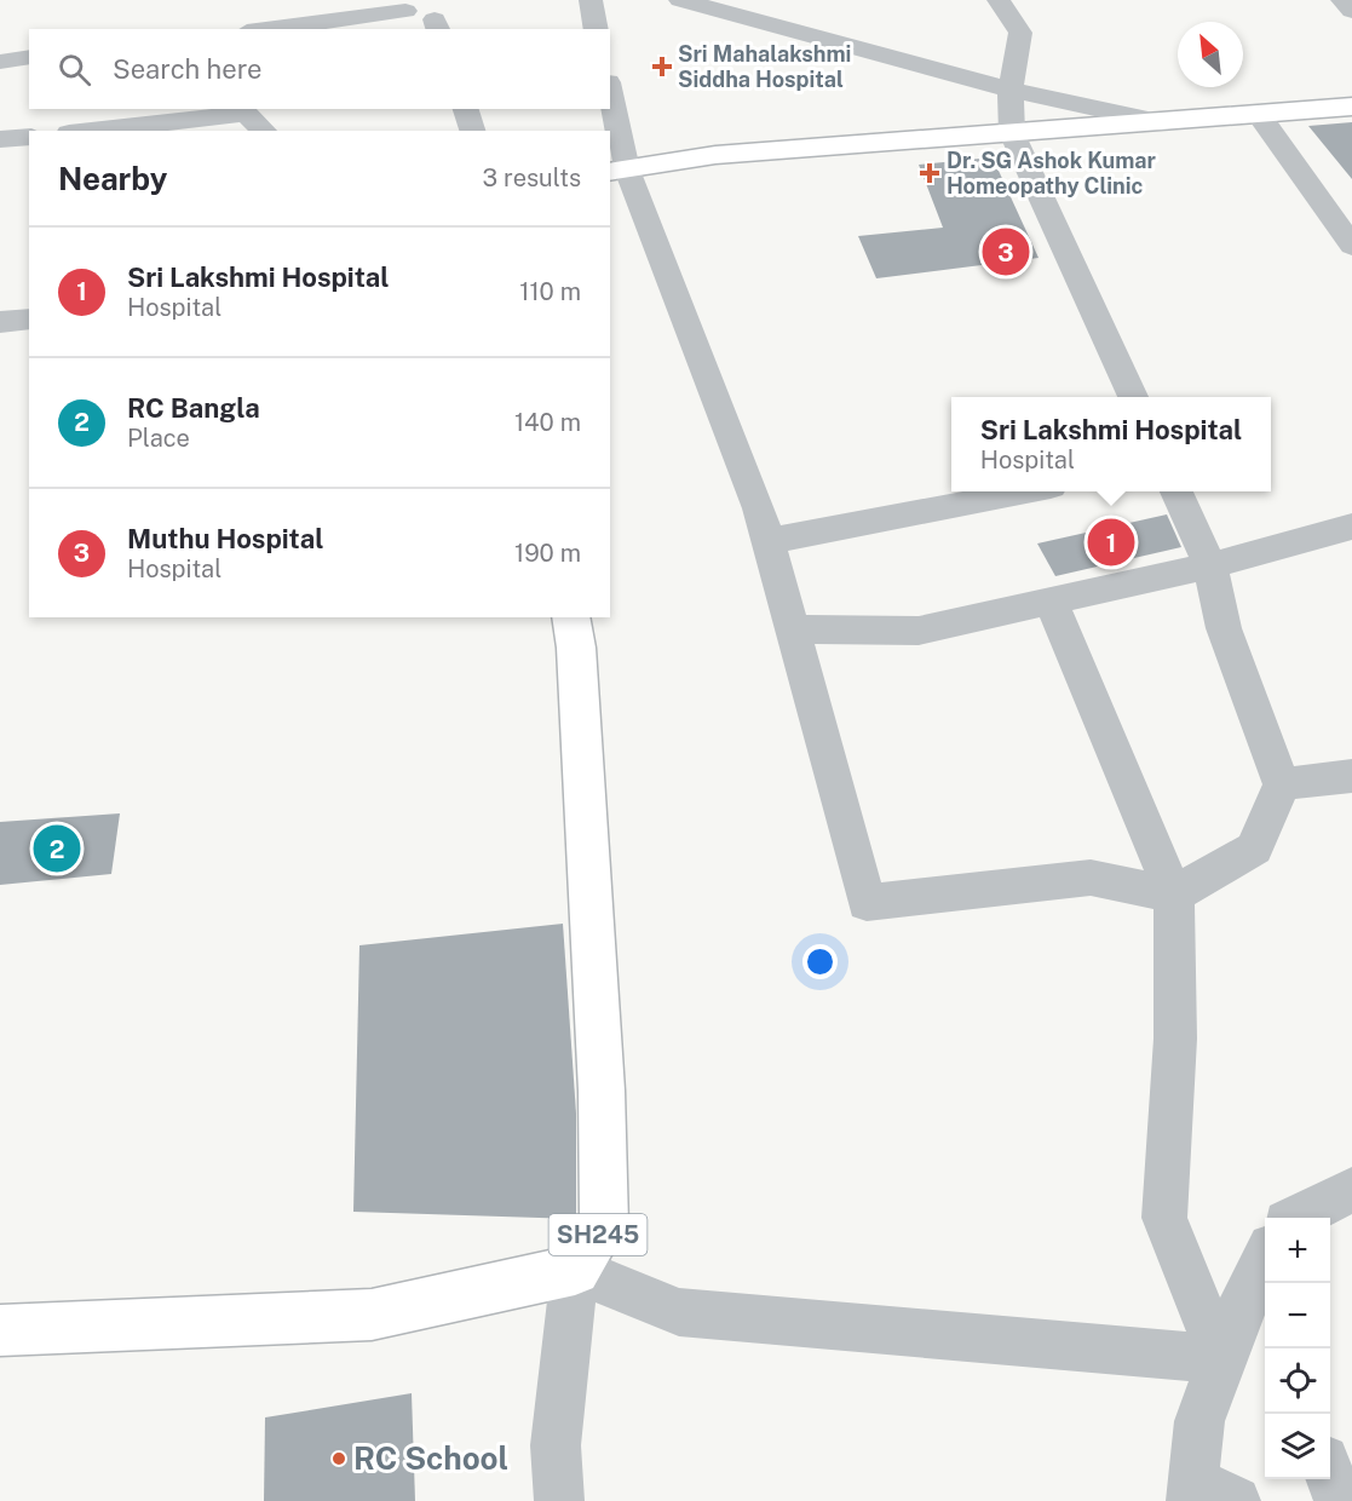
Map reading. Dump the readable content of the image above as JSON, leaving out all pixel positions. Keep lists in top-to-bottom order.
{
  "streets": {
    "main road": ["SH245"]
  },
  "places": {
    "health": ["Sri Mahalakshmi Siddha Hospital", "Dr. SG Ashok Kumar Homeopathy Clinic"],
    "other": ["RC School"]
  },
  "north": "top left",
  "page": {
    "search": "Search here",
    "heading": ["Nearby", "3 results"],
    "pins": ["3", "1", "2"],
    "list": [
      {
        "mark": "1",
        "name": "Sri Lakshmi Hospital",
        "note": "Hospital",
        "value": "110 m"
      },
      {
        "mark": "2",
        "name": "RC Bangla",
        "note": "Place",
        "value": "140 m"
      },
      {
        "mark": "3",
        "name": "Muthu Hospital",
        "note": "Hospital",
        "value": "190 m"
      }
    ],
    "popup": ["Sri Lakshmi Hospital", "Hospital"],
    "map_buttons": ["+", "−"]
  }
}
